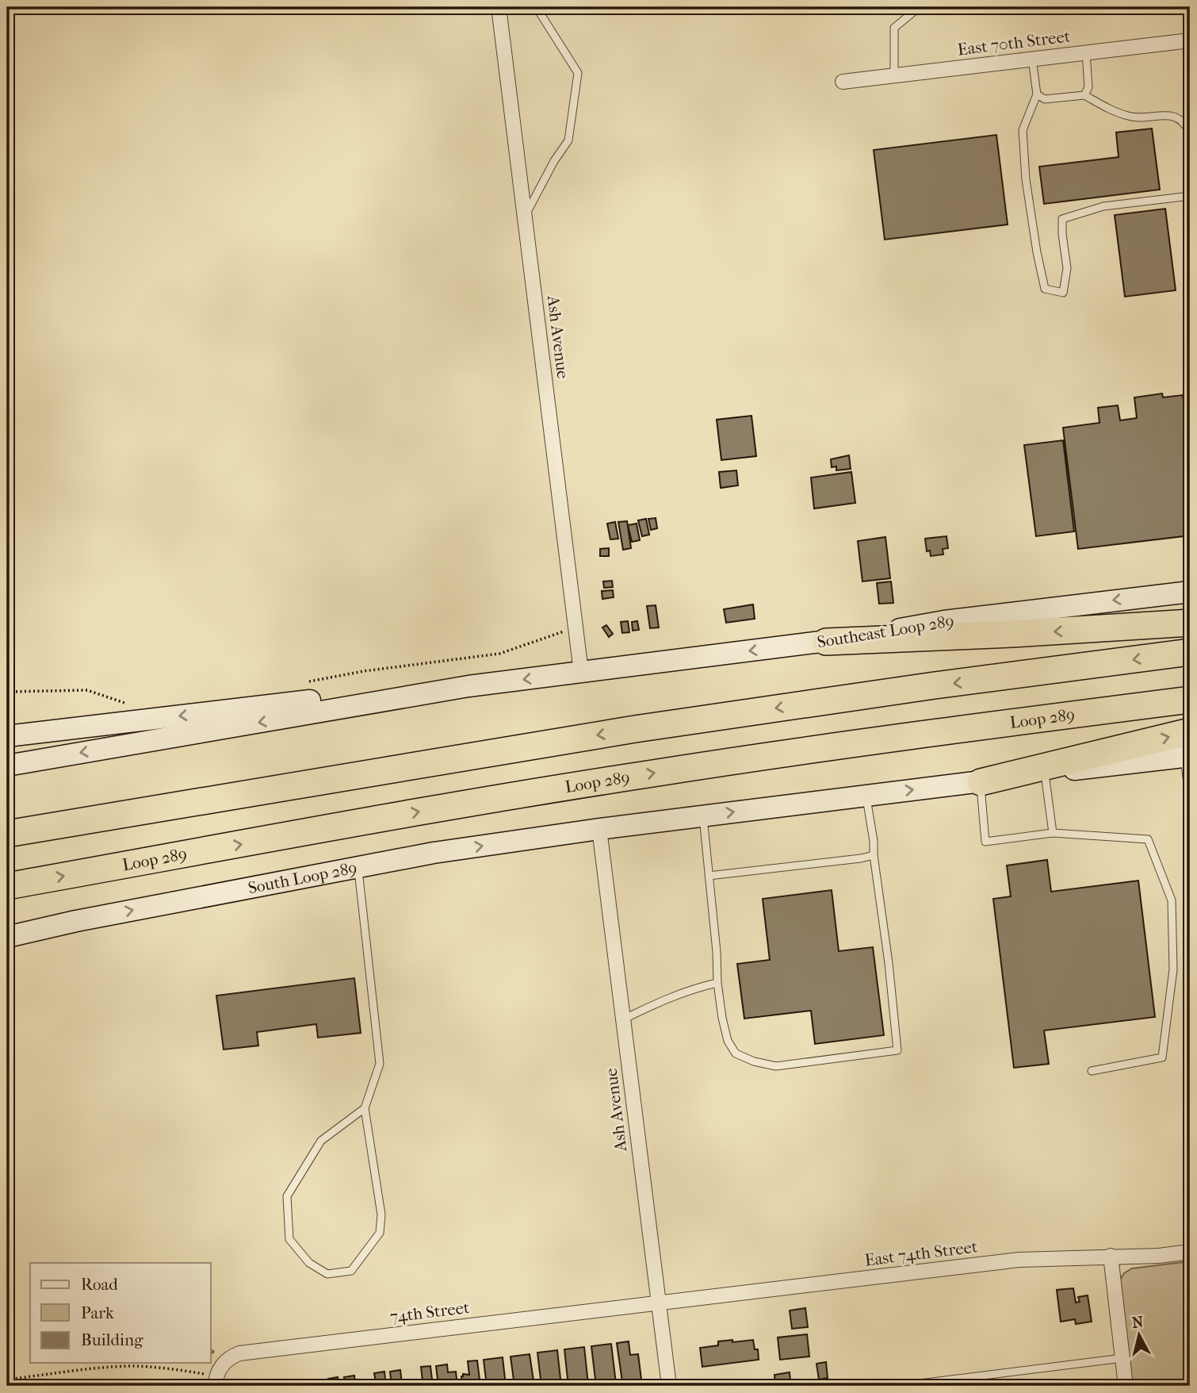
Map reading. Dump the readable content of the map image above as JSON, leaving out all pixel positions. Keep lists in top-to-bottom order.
{
  "streets": {
    "highway": ["Loop 289"],
    "main road": ["Southeast Loop 289", "South Loop 289"],
    "street": [
      "East 70th Street",
      "Ash Avenue",
      "East 74th Street",
      "74th Street"
    ]
  },
  "crossings": [
    ["Ash Avenue", "Southeast Loop 289"],
    ["Ash Avenue", "South Loop 289"],
    ["Ash Avenue", "East 74th Street"],
    ["Ash Avenue", "74th Street"],
    ["East 74th Street", "74th Street"]
  ],
  "legend": ["Road", "Park", "Building"],
  "north": "top"
}
